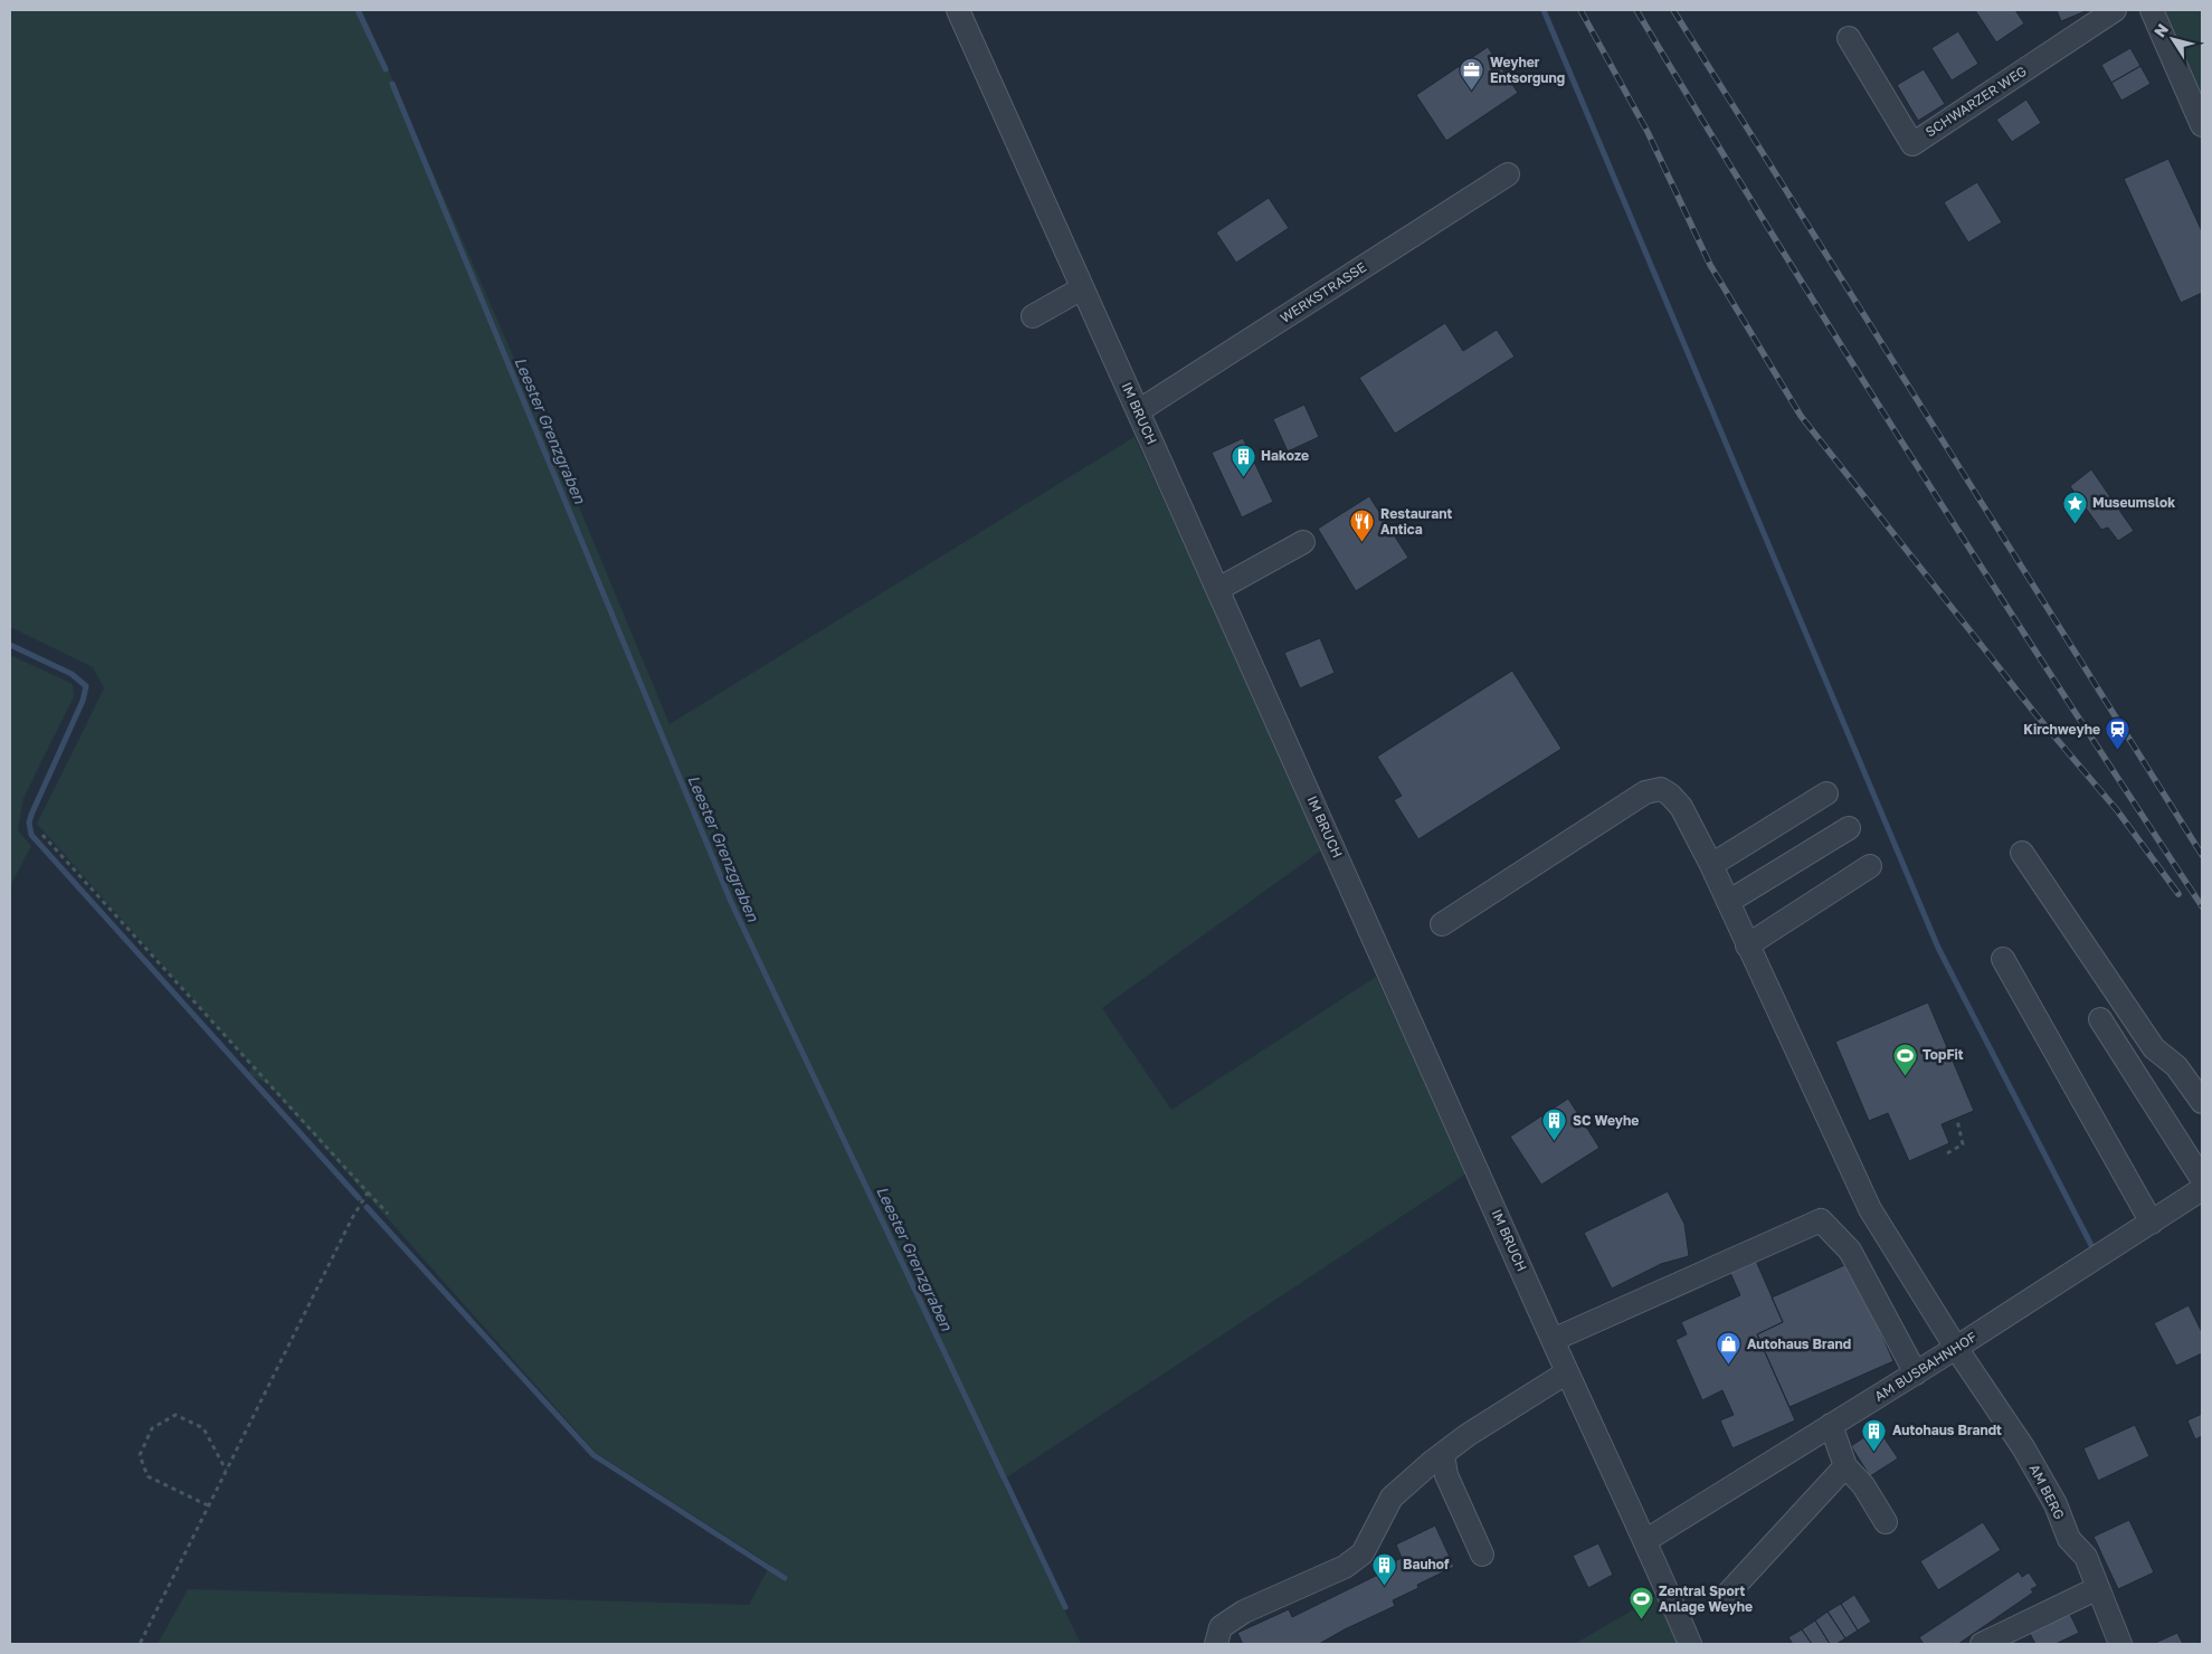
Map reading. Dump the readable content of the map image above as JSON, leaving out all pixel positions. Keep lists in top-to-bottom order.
{
  "streets": {
    "street": [
      "SCHWARZER WEG",
      "WERKSTRASSE",
      "IM BRUCH",
      "AM BUSBAHNHOF",
      "AM BERG"
    ]
  },
  "crossings": [
    ["WERKSTRASSE", "IM BRUCH"],
    ["IM BRUCH", "AM BUSBAHNHOF"],
    ["AM BUSBAHNHOF", "AM BERG"]
  ],
  "water": ["Leester Grenzgraben"],
  "places": {
    "office": ["Weyher Entsorgung"],
    "building": [
      "Hakoze",
      "SC Weyhe",
      "Autohaus Brandt",
      "Bauhof"
    ],
    "place": ["Museumslok"],
    "restaurant": ["Restaurant Antica"],
    "station": ["Kirchweyhe"],
    "sports": ["TopFit", "Zentral Sport Anlage Weyhe"],
    "shop": ["Autohaus Brand"]
  },
  "north": "top left"
}
